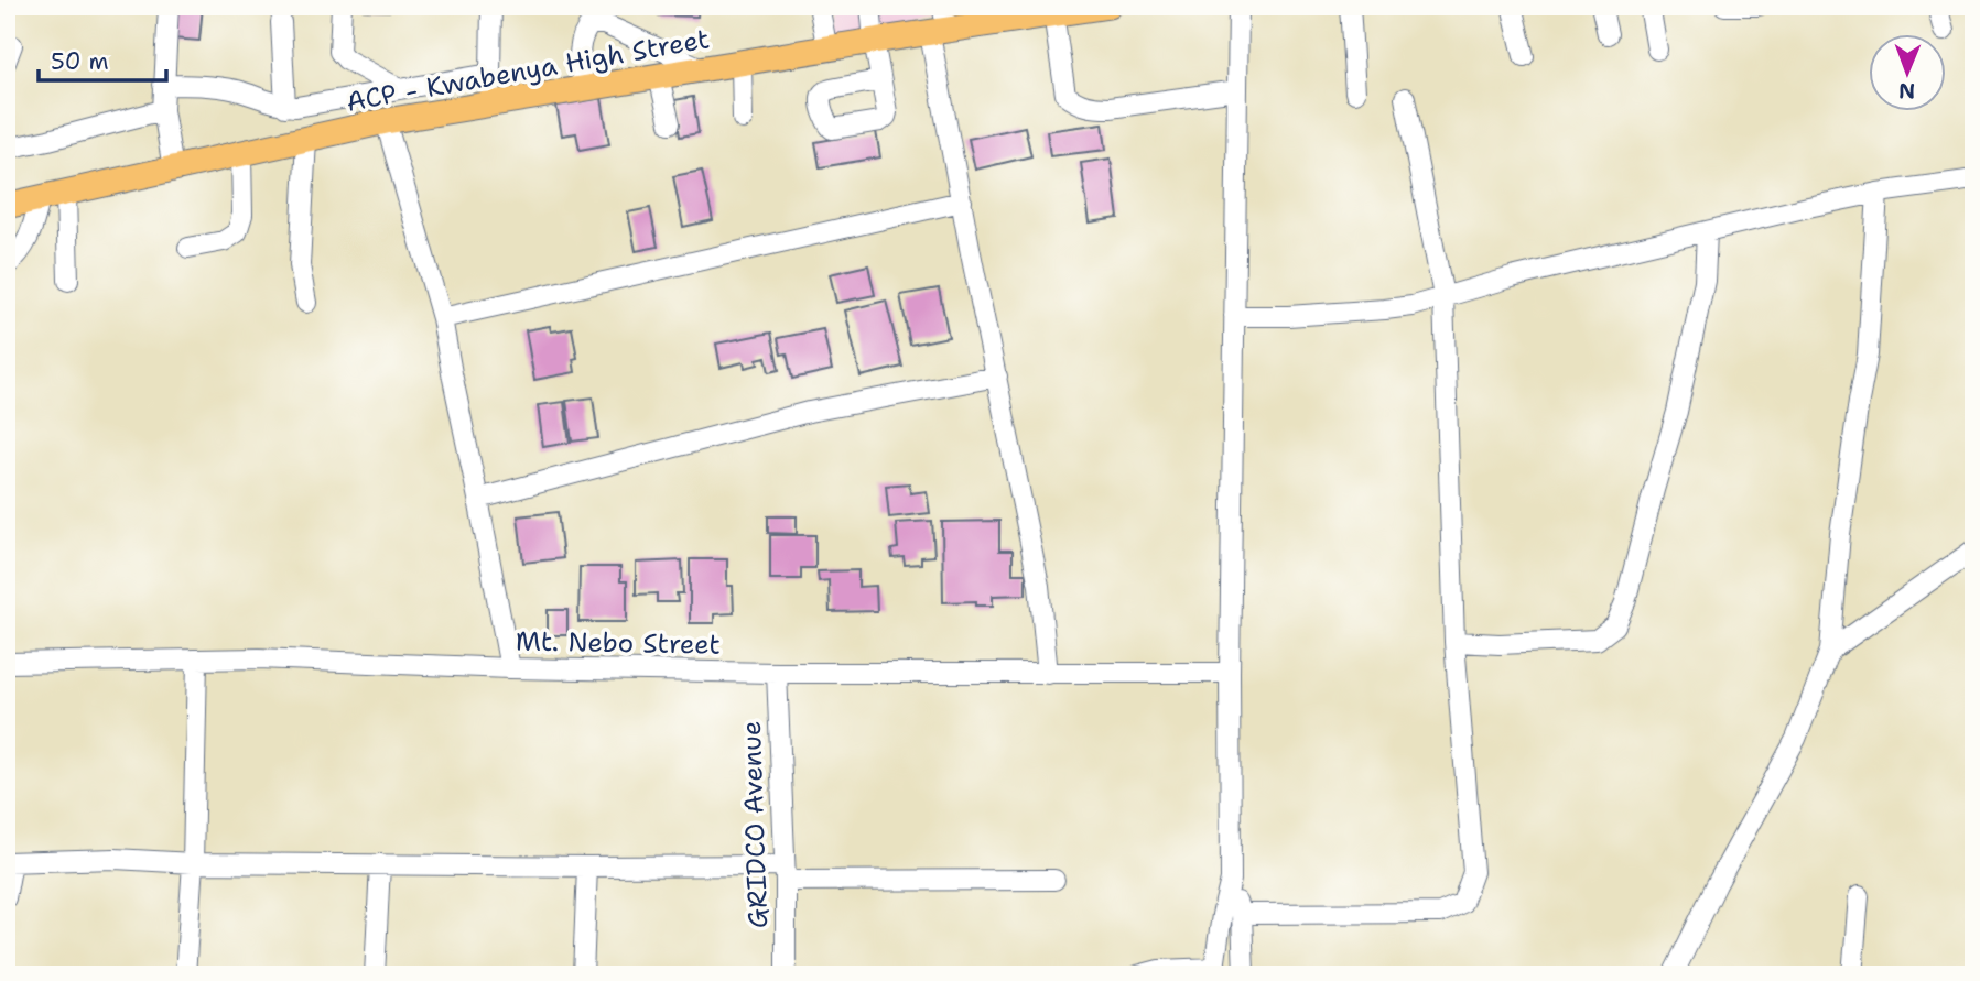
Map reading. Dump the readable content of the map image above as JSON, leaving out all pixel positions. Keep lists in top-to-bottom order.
{
  "streets": {
    "main road": ["ACP - Kwabenya High Street"],
    "street": ["Mt. Nebo Street", "GRIDCO Avenue"]
  },
  "crossings": [
    ["Mt. Nebo Street", "GRIDCO Avenue"]
  ],
  "scale_bar": "50 m",
  "north": "bottom"
}
